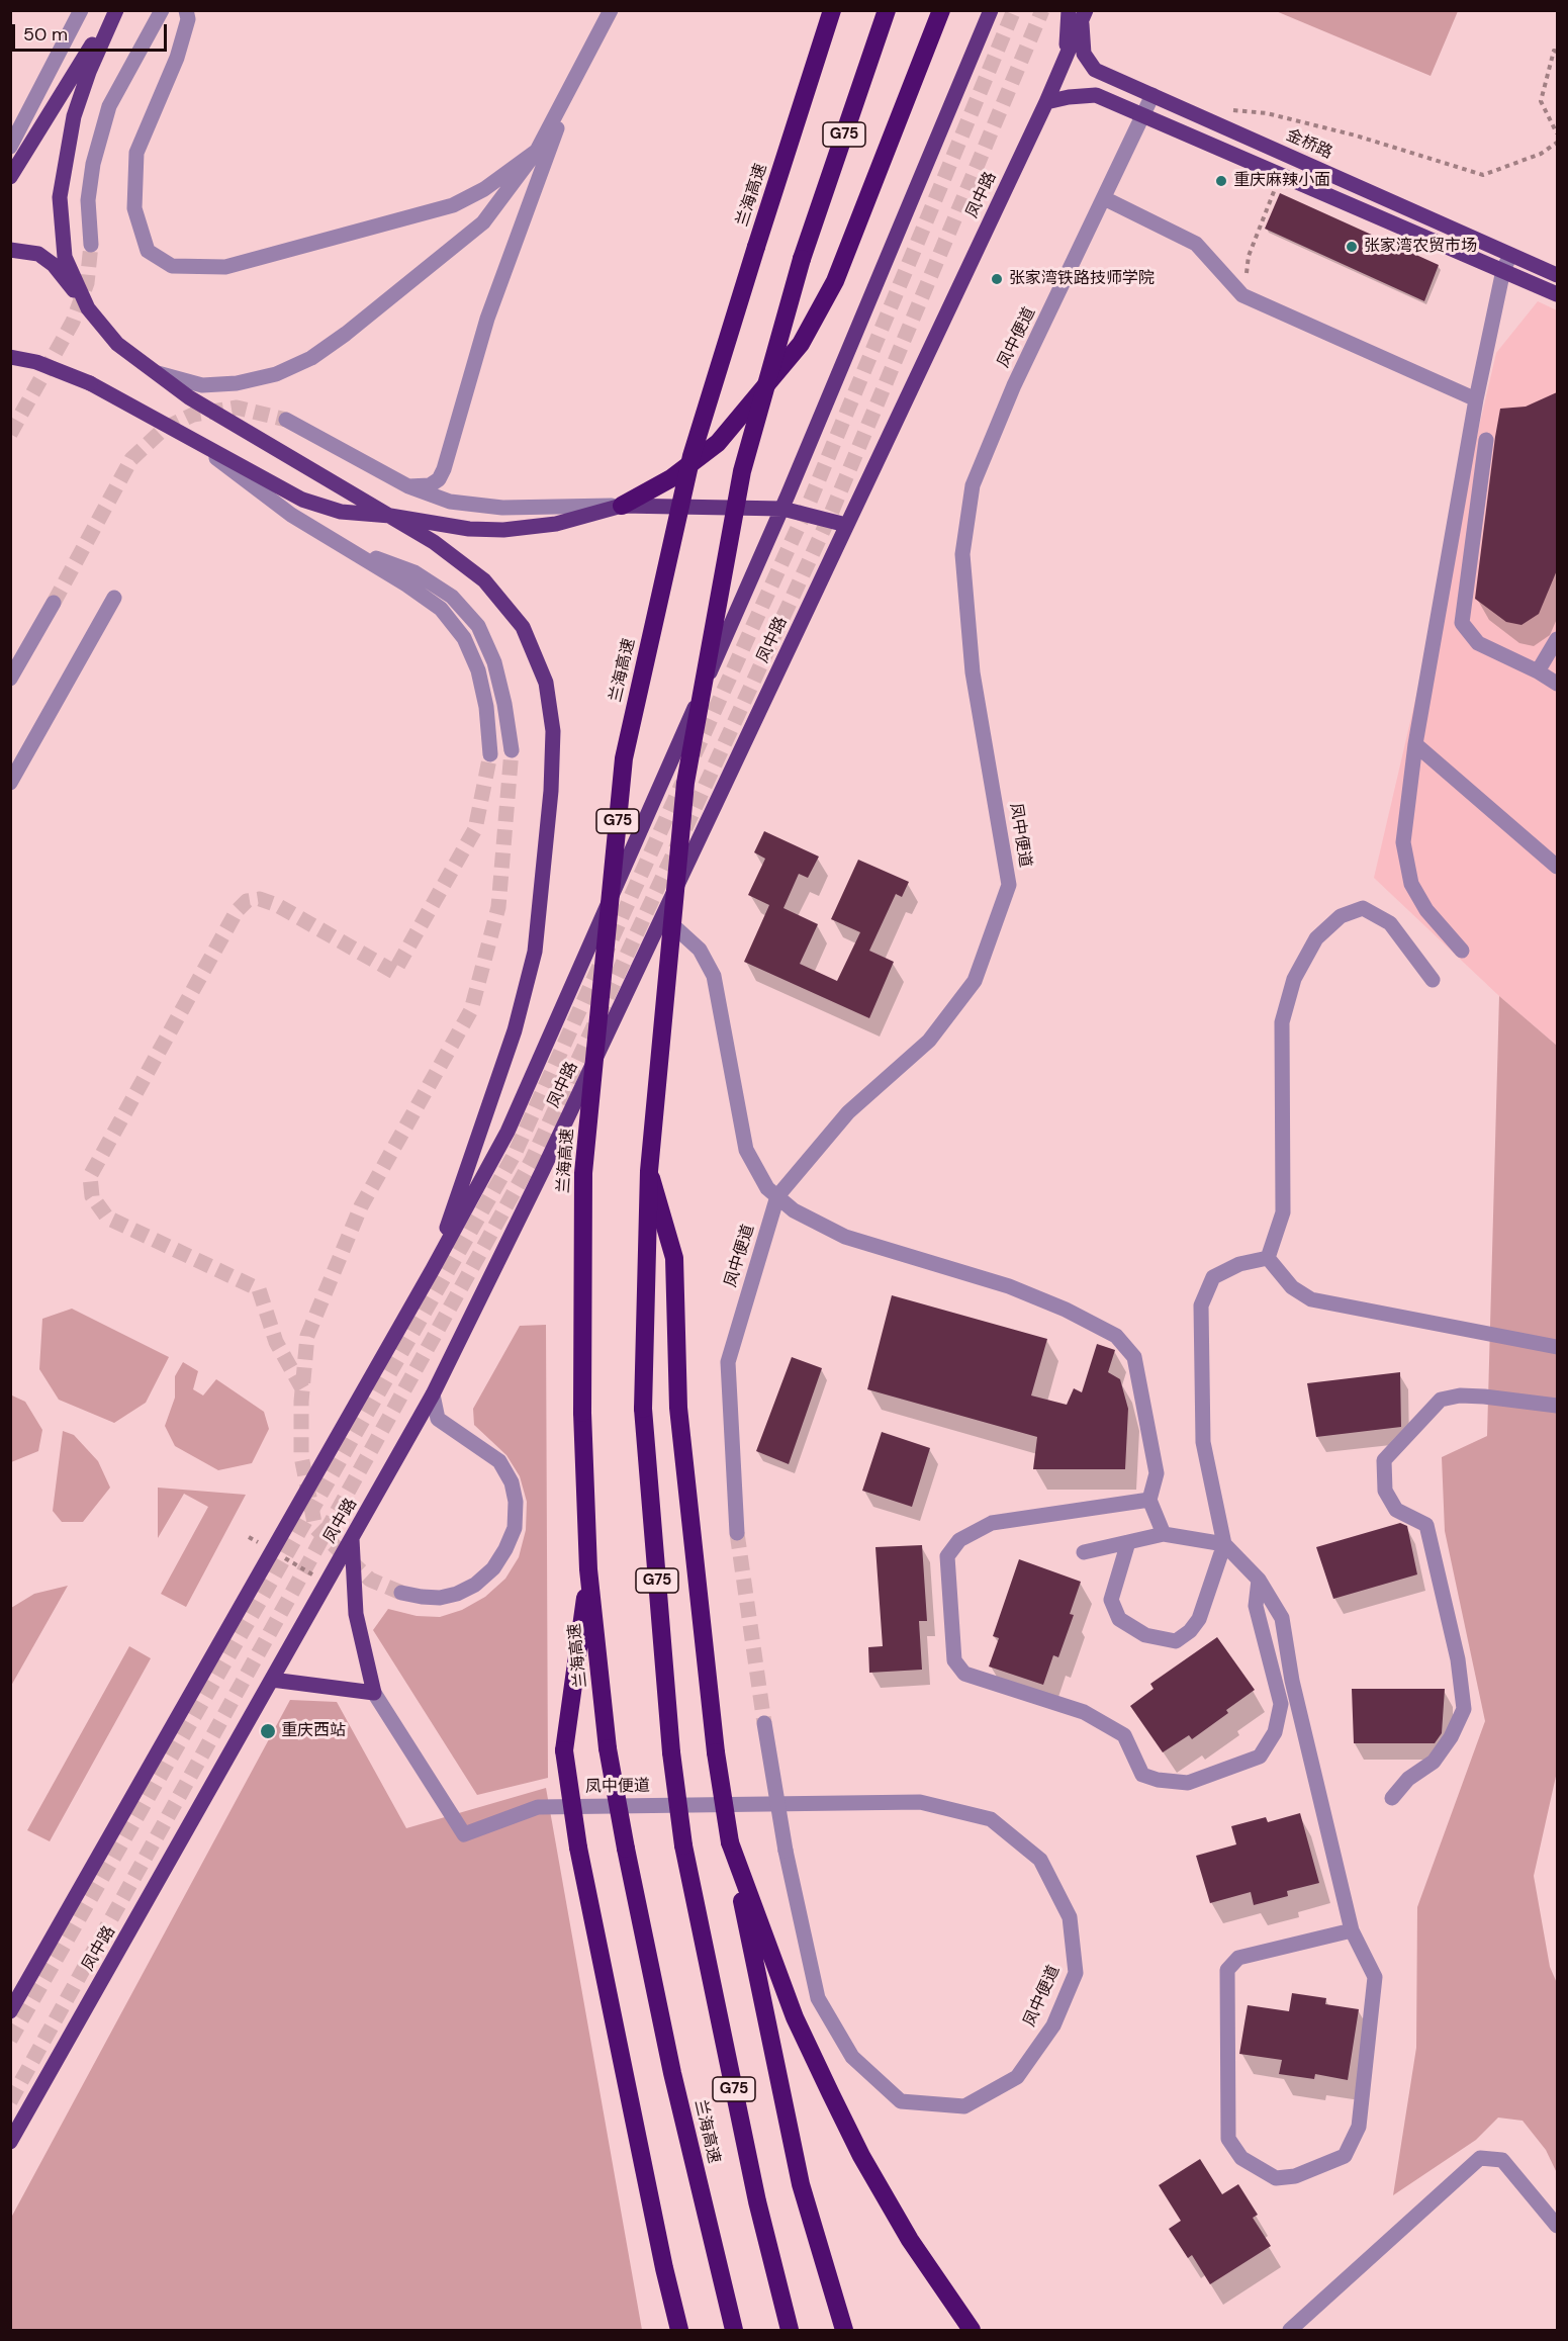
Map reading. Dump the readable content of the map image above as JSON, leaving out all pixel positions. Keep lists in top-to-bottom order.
{
  "streets": {
    "highway": ["G75", "兰海高速"],
    "main road": ["金桥路", "凤中路"],
    "street": ["凤中便道"]
  },
  "crossings": [
    ["金桥路", "凤中路"],
    ["金桥路", "凤中便道"]
  ],
  "places": [
    "重庆麻辣小面",
    "张家湾农贸市场",
    "张家湾铁路技师学院",
    "重庆西站"
  ],
  "scale_bar": "50 m"
}
